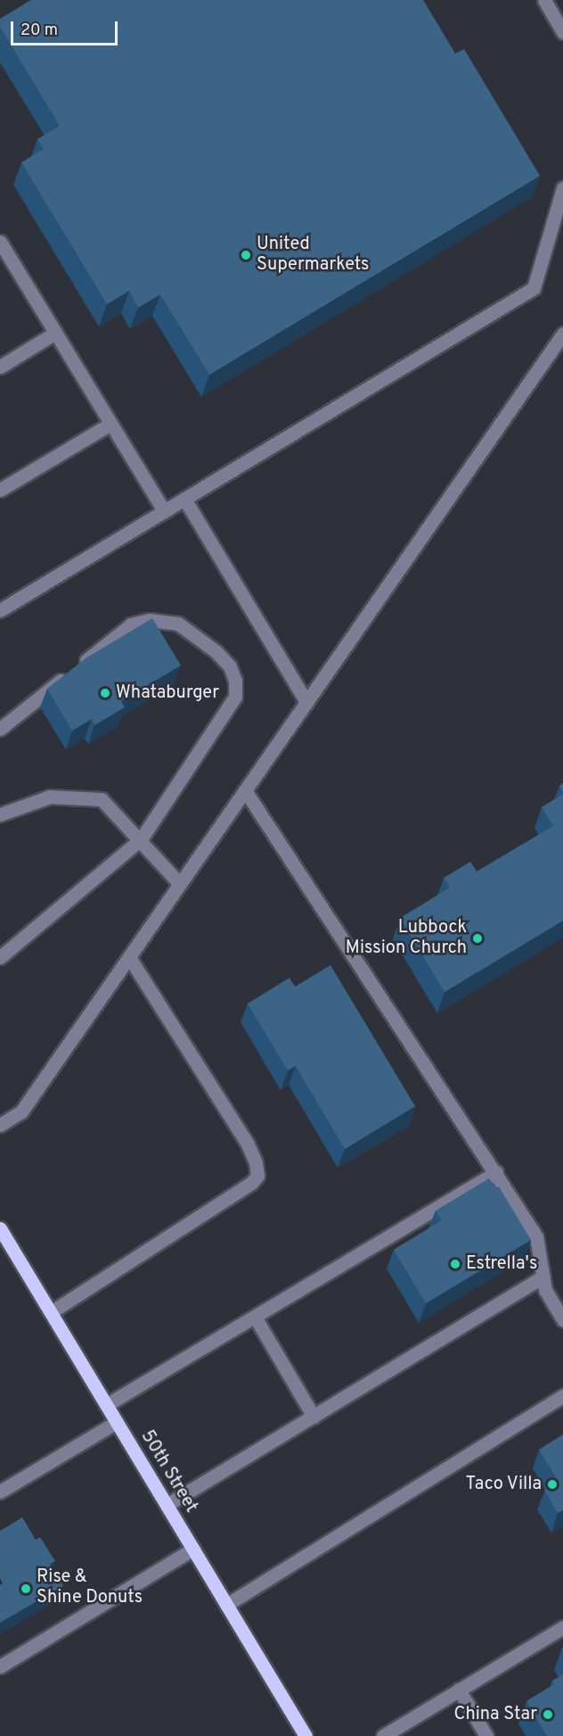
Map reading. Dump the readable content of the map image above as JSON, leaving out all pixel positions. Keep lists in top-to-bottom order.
{
  "streets": {
    "main road": ["50th Street"]
  },
  "places": [
    "United Supermarkets",
    "Whataburger",
    "Lubbock Mission Church",
    "Estrella's",
    "Taco Villa",
    "Rise & Shine Donuts",
    "China Star"
  ],
  "scale_bar": "20 m"
}
